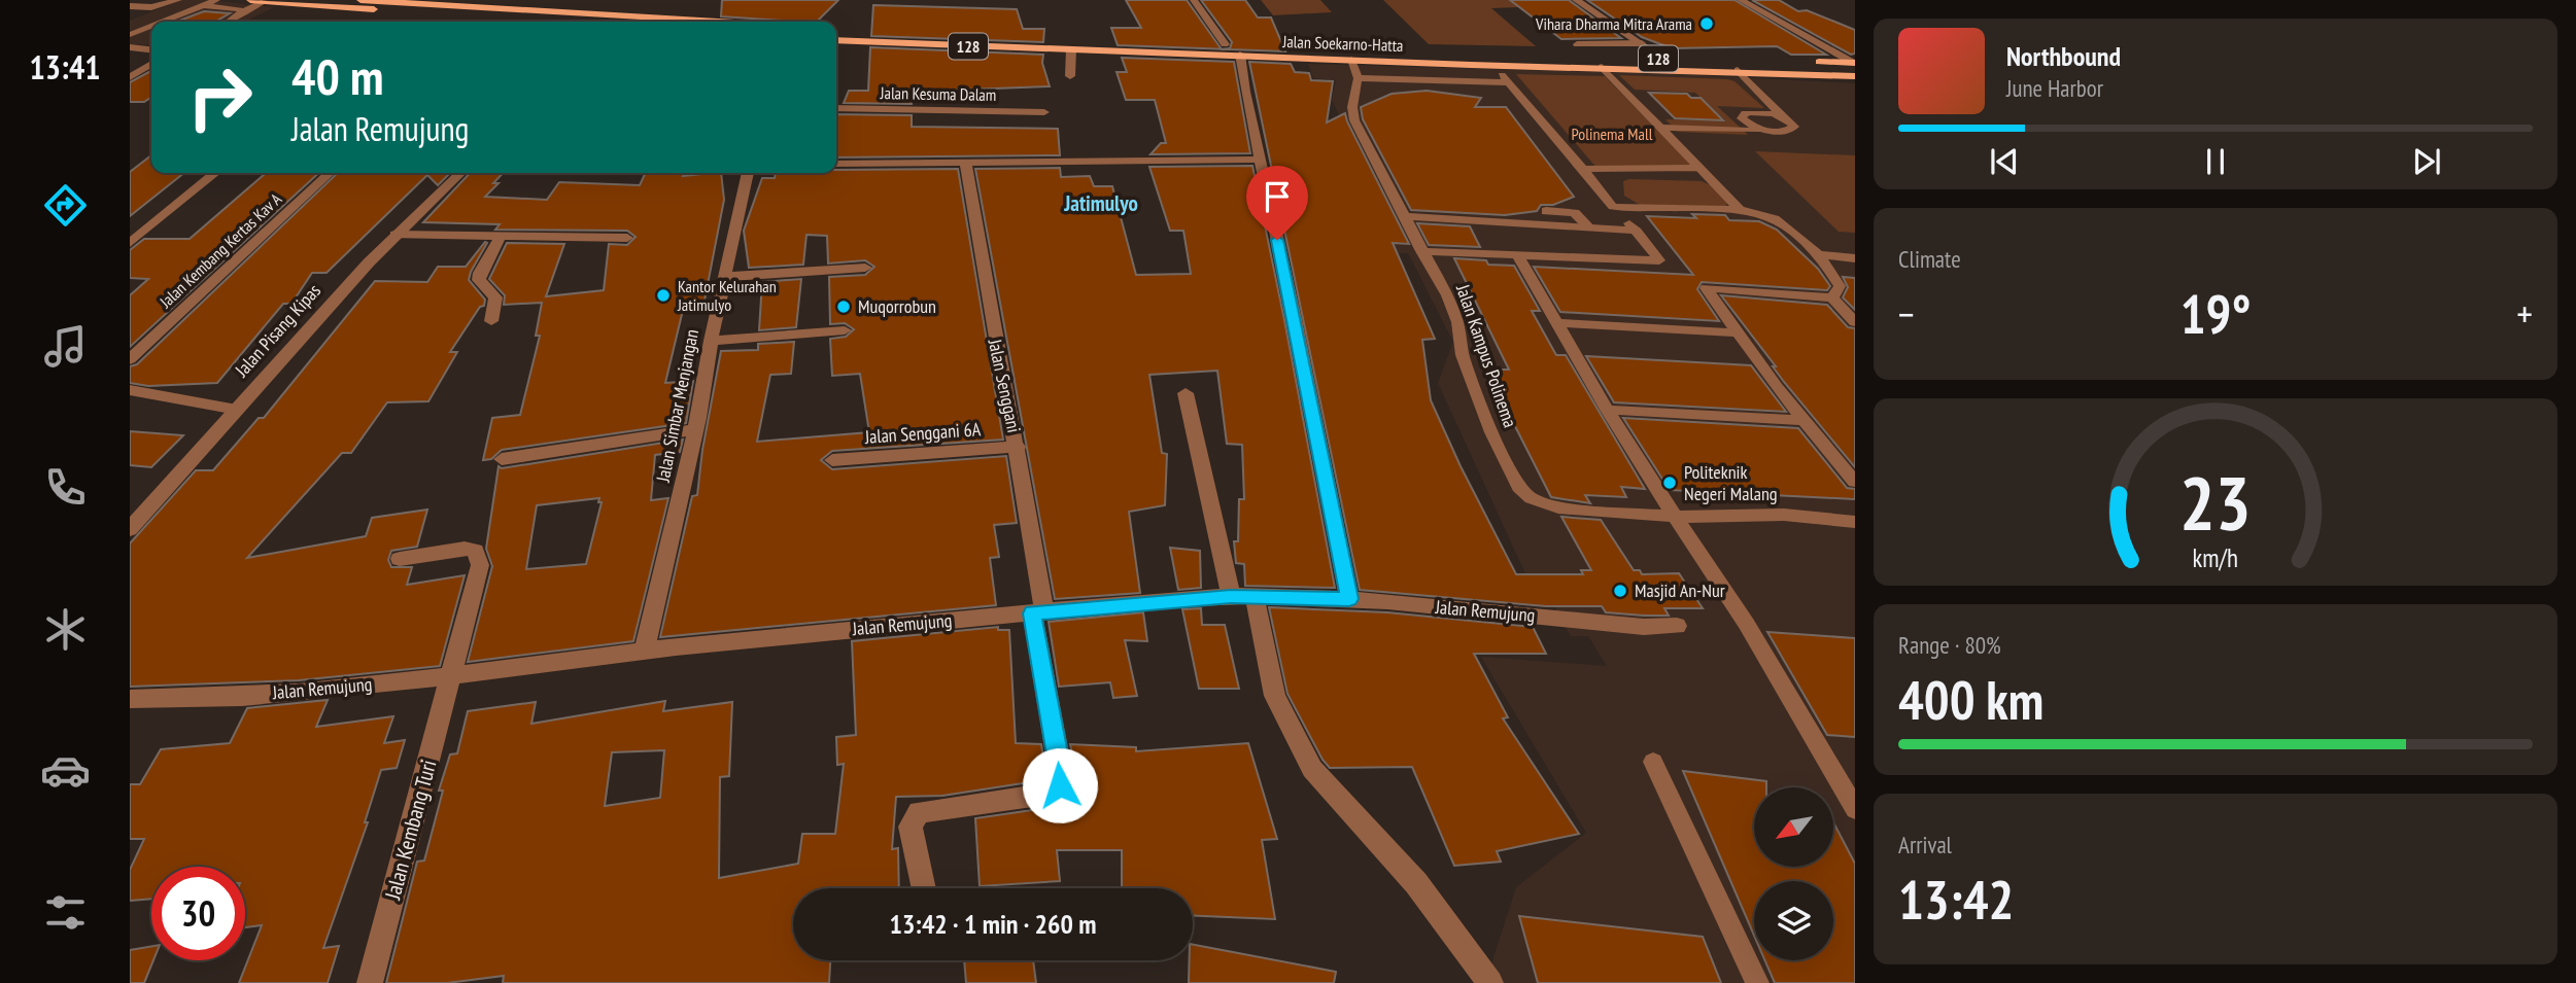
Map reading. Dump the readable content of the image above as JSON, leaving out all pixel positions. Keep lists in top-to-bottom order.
{
  "streets": {
    "main road": ["Jalan Soekarno-Hatta", "128"],
    "street": [
      "Jalan Kesuma Dalam",
      "Jalan Kembang Kertas Kav A",
      "Jalan Pisang Kipas",
      "Jalan Senggani",
      "Jalan Simbar Menjangan",
      "Jalan Senggani 6A",
      "Jalan Remujung",
      "Jalan Kembang Turi"
    ],
    "lane": ["Jalan Kampus Polinema"]
  },
  "crossings": [
    ["Jalan Senggani", "Jalan Senggani 6A"],
    ["Jalan Senggani", "Jalan Remujung"],
    ["Jalan Simbar Menjangan", "Jalan Remujung"],
    ["Jalan Remujung", "Jalan Kembang Turi"]
  ],
  "districts": ["Jatimulyo"],
  "parks": ["Polinema Mall"],
  "places": [
    "Vihara Dharma Mitra Arama",
    "Kantor Kelurahan Jatimulyo",
    "Muqorrobun",
    "Politeknik Negeri Malang",
    "Masjid An-Nur"
  ],
  "north": "bottom left",
  "page": {
    "tabs": "13:41",
    "turn": ["40 m", "Jalan Remujung"],
    "song": ["Northbound", "June Harbor"],
    "tile": [
      "Climate",
      ["Range · 80%", "400 km"],
      ["Arrival", "13:42"]
    ],
    "heat": ["−", "19°", "+"],
    "limit": "30",
    "trip": "13:42 · 1 min · 260 m",
    "gauge": ["23", "km/h"]
  }
}
